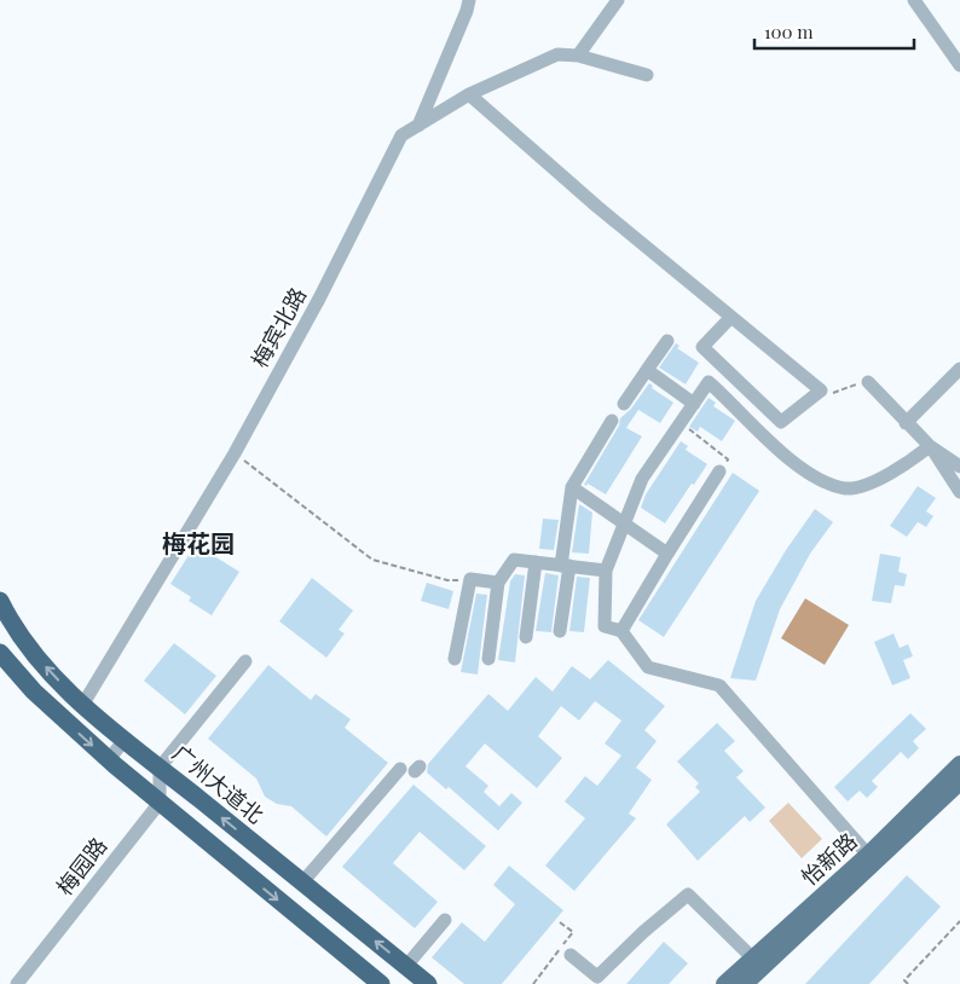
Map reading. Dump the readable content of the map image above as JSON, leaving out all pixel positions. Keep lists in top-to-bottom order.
{
  "streets": {
    "highway": ["广州大道北"],
    "main road": ["怡新路"],
    "street": ["梅宾北路", "梅园路"]
  },
  "crossings": [
    ["梅宾北路", "广州大道北"]
  ],
  "districts": ["梅花园"],
  "scale_bar": "100 m"
}
